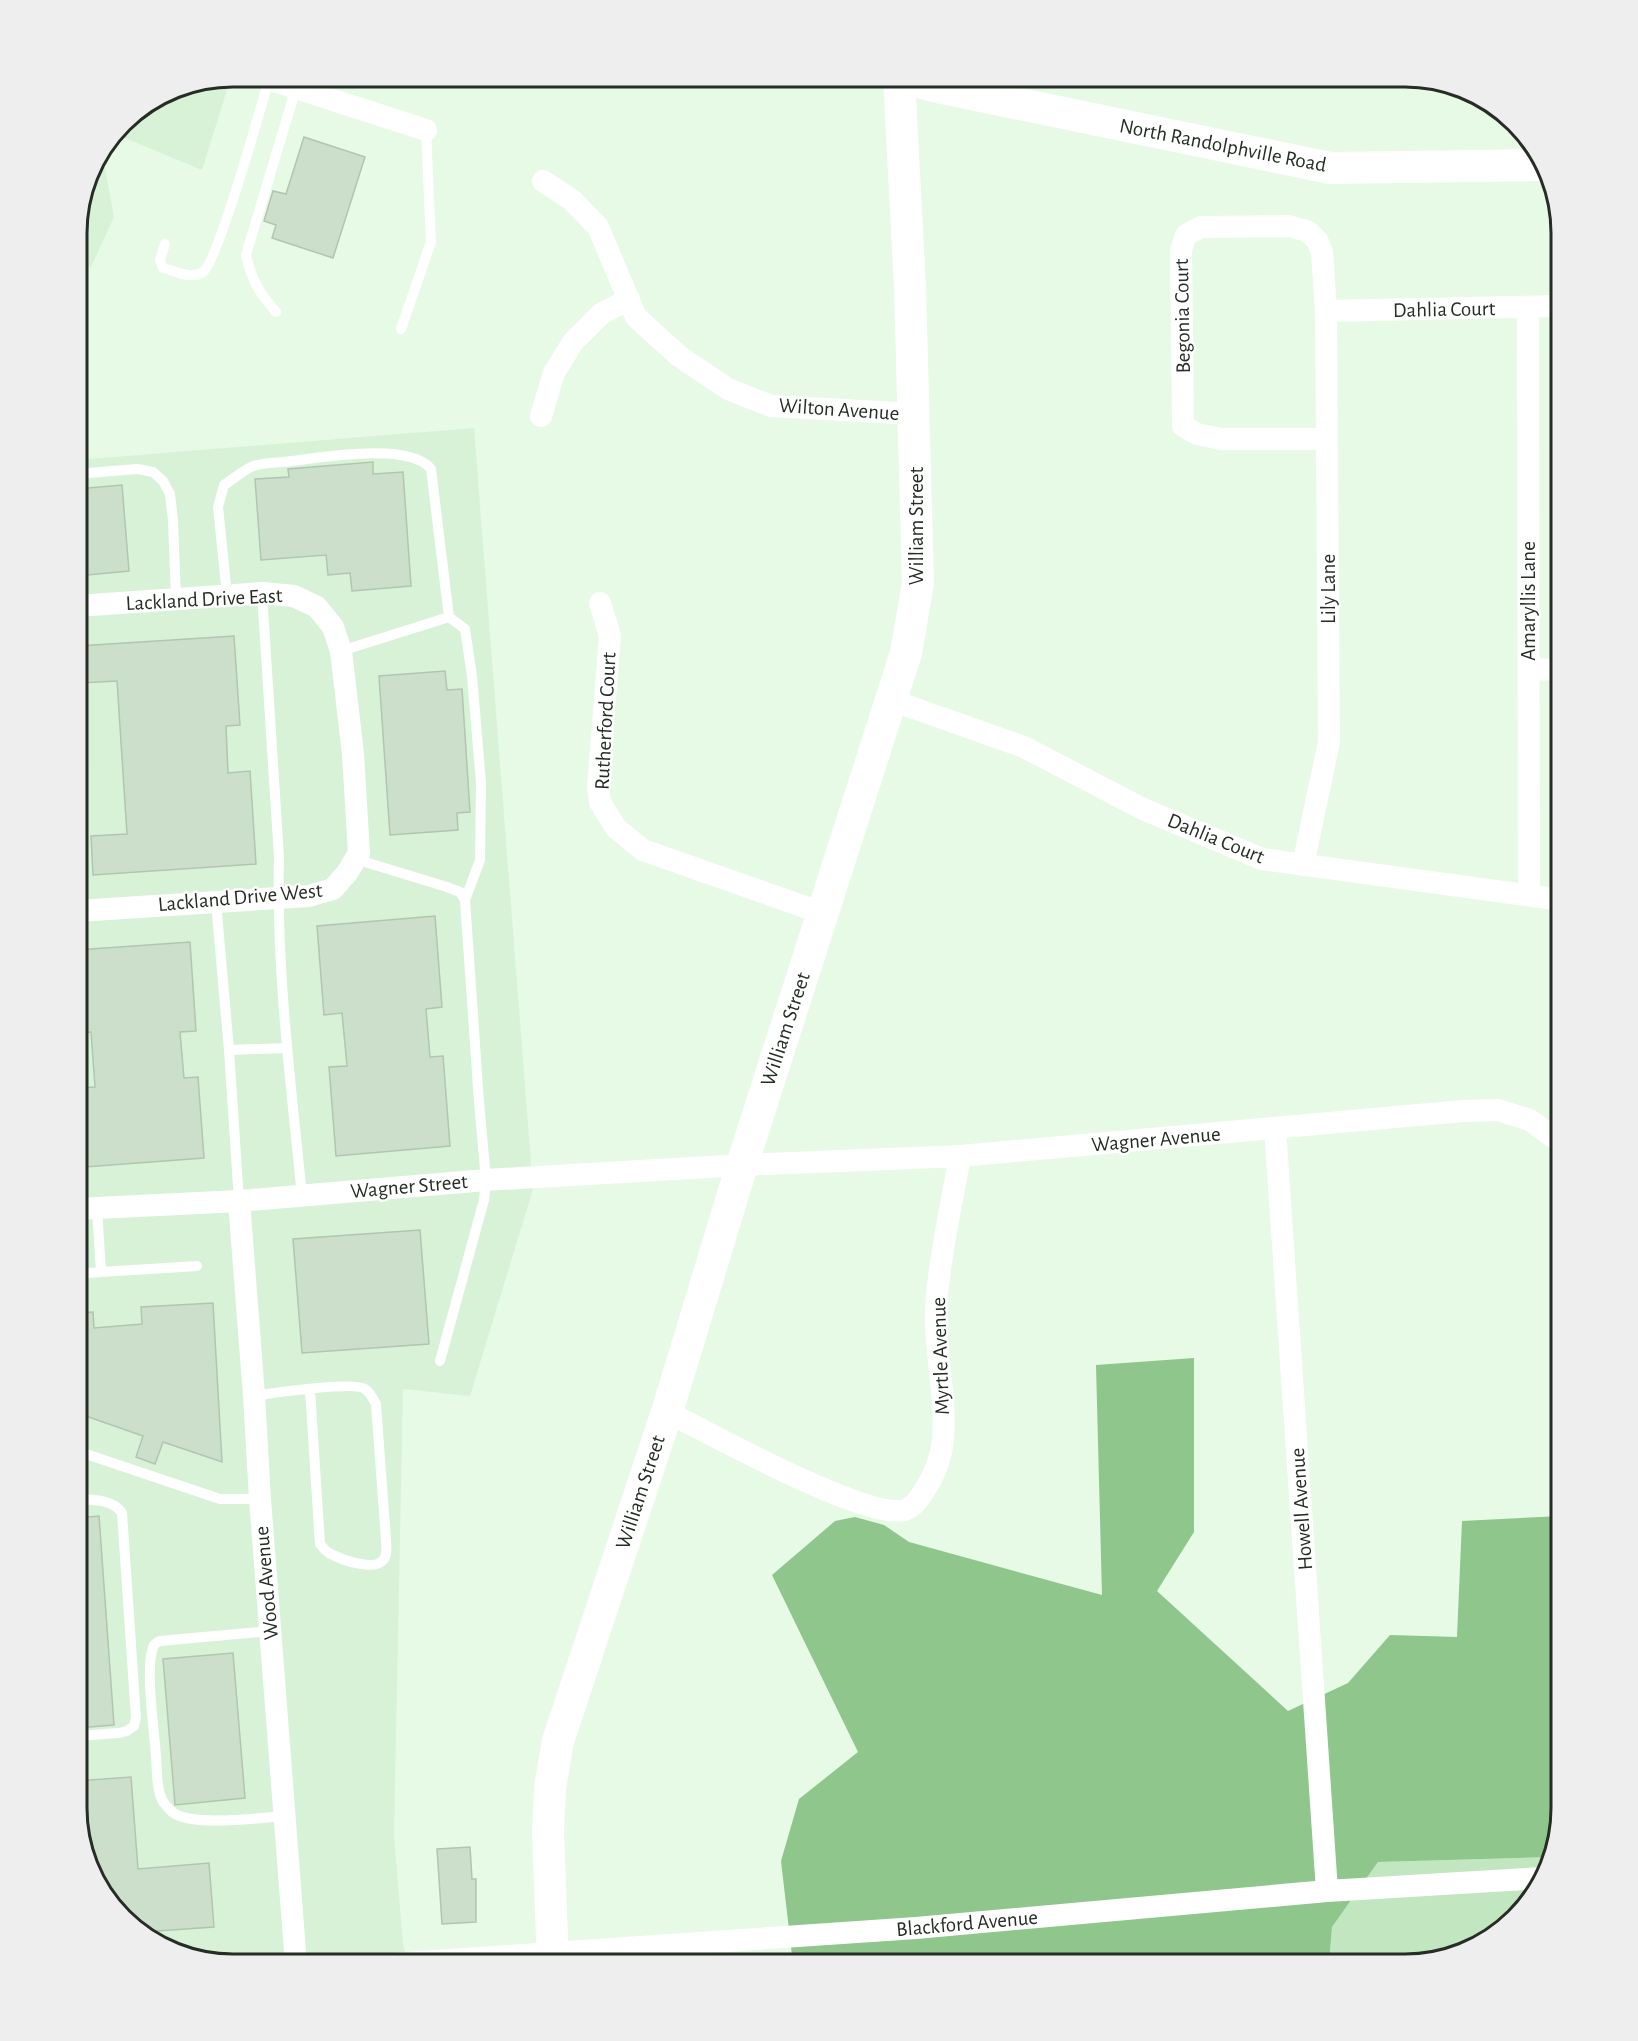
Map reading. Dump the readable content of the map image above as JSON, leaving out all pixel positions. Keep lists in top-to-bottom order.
{
  "streets": {
    "main road": ["North Randolphville Road", "William Street"],
    "street": [
      "Dahlia Court",
      "Begonia Court",
      "Wilton Avenue",
      "Lily Lane",
      "Lackland Drive East",
      "Amaryllis Lane",
      "Rutherford Court",
      "Lackland Drive West",
      "Wagner Avenue",
      "Wagner Street",
      "Myrtle Avenue",
      "Howell Avenue",
      "Wood Avenue",
      "Blackford Avenue"
    ]
  },
  "crossings": [
    ["Dahlia Court", "Begonia Court"],
    ["Dahlia Court", "William Street"],
    ["Dahlia Court", "Lily Lane"],
    ["Dahlia Court", "Amaryllis Lane"],
    ["Begonia Court", "Lily Lane"],
    ["Wilton Avenue", "William Street"],
    ["William Street", "Rutherford Court"],
    ["William Street", "Wagner Avenue"],
    ["William Street", "Wagner Street"],
    ["William Street", "Myrtle Avenue"],
    ["Lackland Drive East", "Lackland Drive West"],
    ["Wagner Avenue", "Wagner Street"],
    ["Wagner Avenue", "Myrtle Avenue"],
    ["Wagner Avenue", "Howell Avenue"],
    ["Wagner Street", "Wood Avenue"],
    ["Howell Avenue", "Blackford Avenue"]
  ]
}
